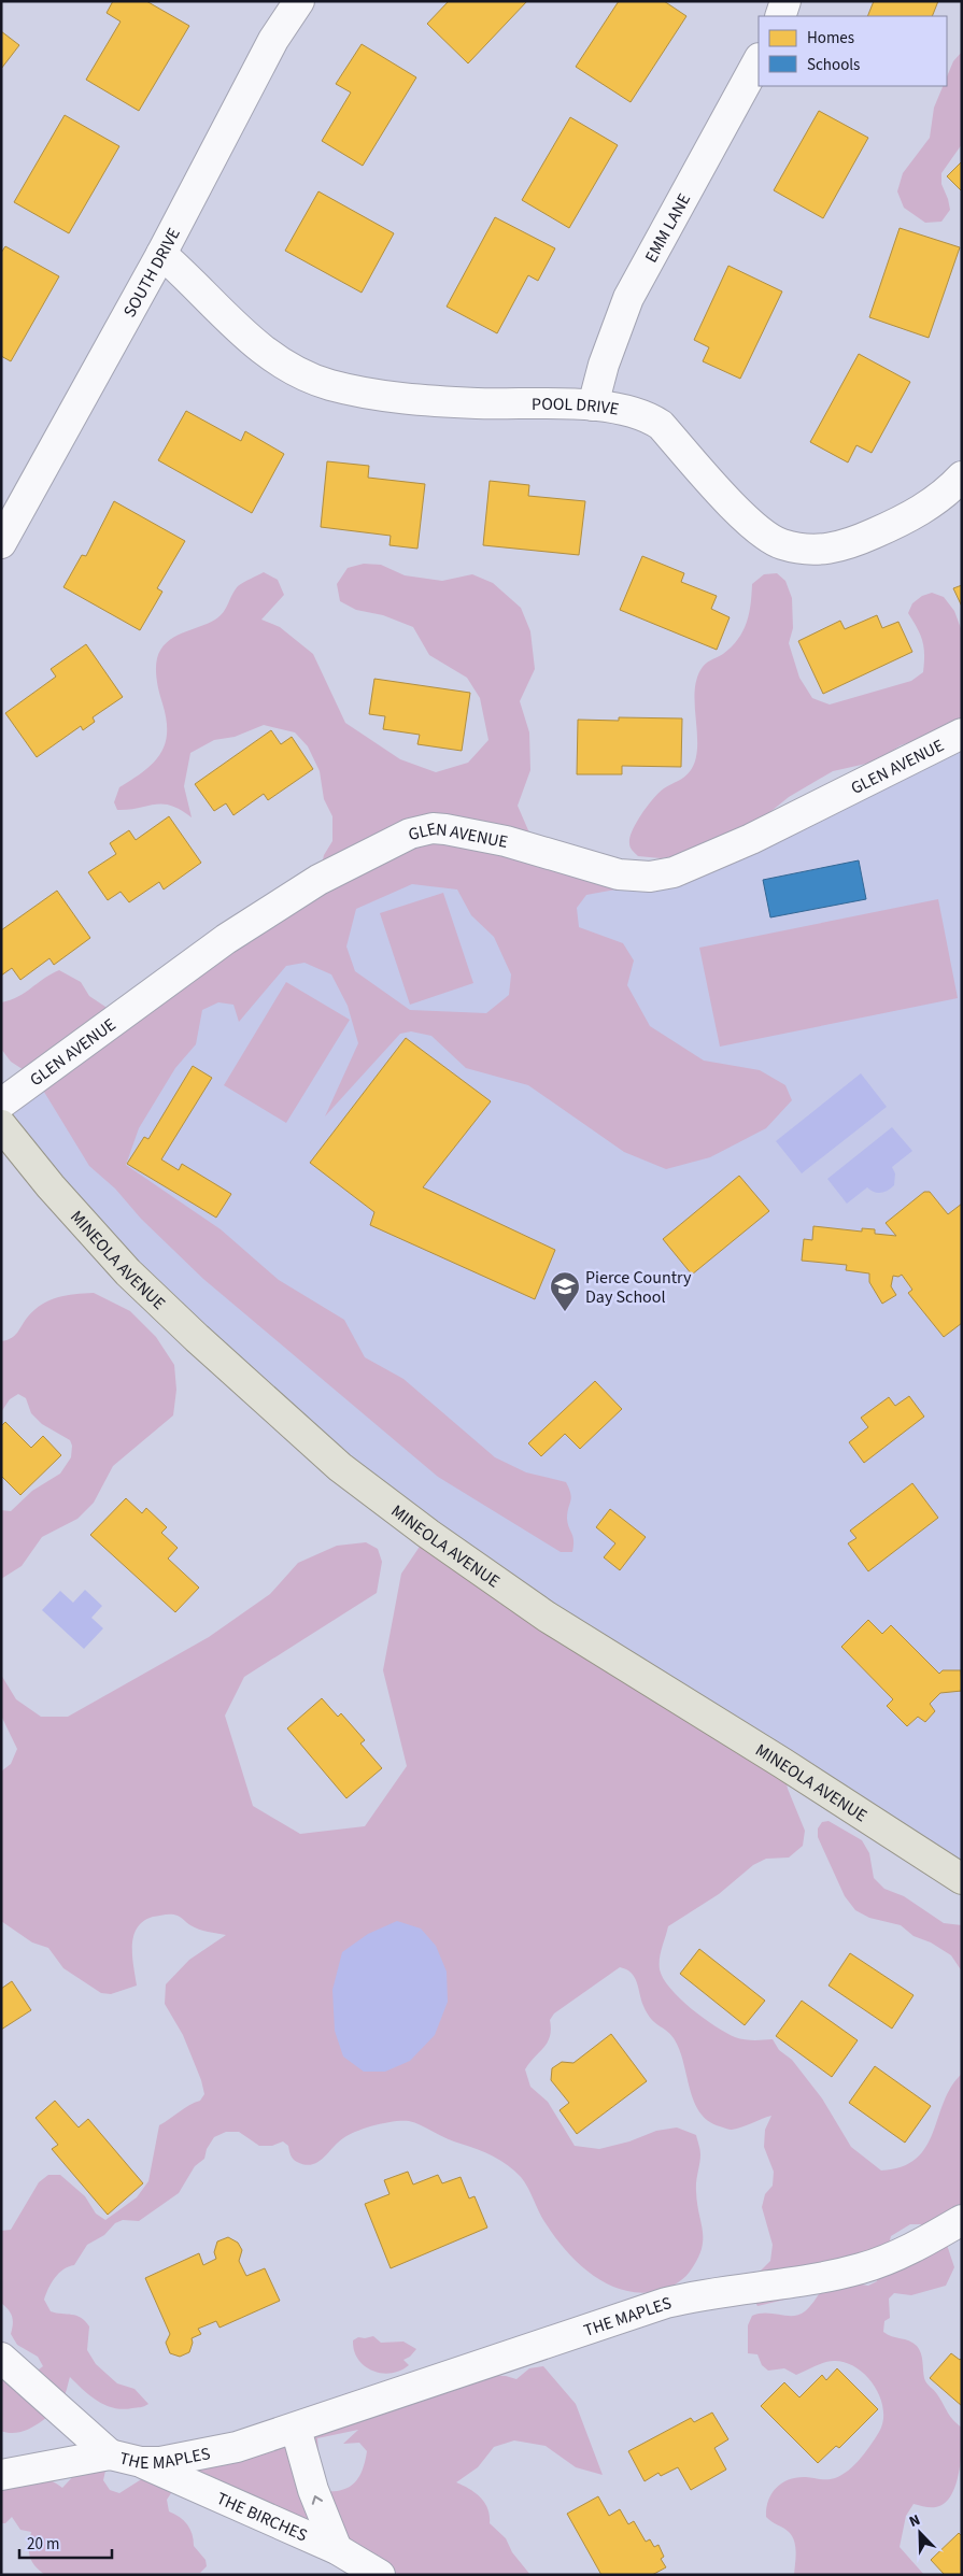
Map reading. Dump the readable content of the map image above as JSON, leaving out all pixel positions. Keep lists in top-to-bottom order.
{
  "streets": {
    "main road": ["MINEOLA AVENUE"],
    "street": [
      "EMM LANE",
      "SOUTH DRIVE",
      "POOL DRIVE",
      "GLEN AVENUE",
      "THE MAPLES",
      "THE BIRCHES"
    ]
  },
  "crossings": [
    ["EMM LANE", "POOL DRIVE"],
    ["SOUTH DRIVE", "POOL DRIVE"],
    ["THE MAPLES", "THE BIRCHES"]
  ],
  "places": {
    "school or university": ["Pierce Country Day School"]
  },
  "legend": ["Homes", "Schools"],
  "scale_bar": "20 m",
  "north": "top left"
}
